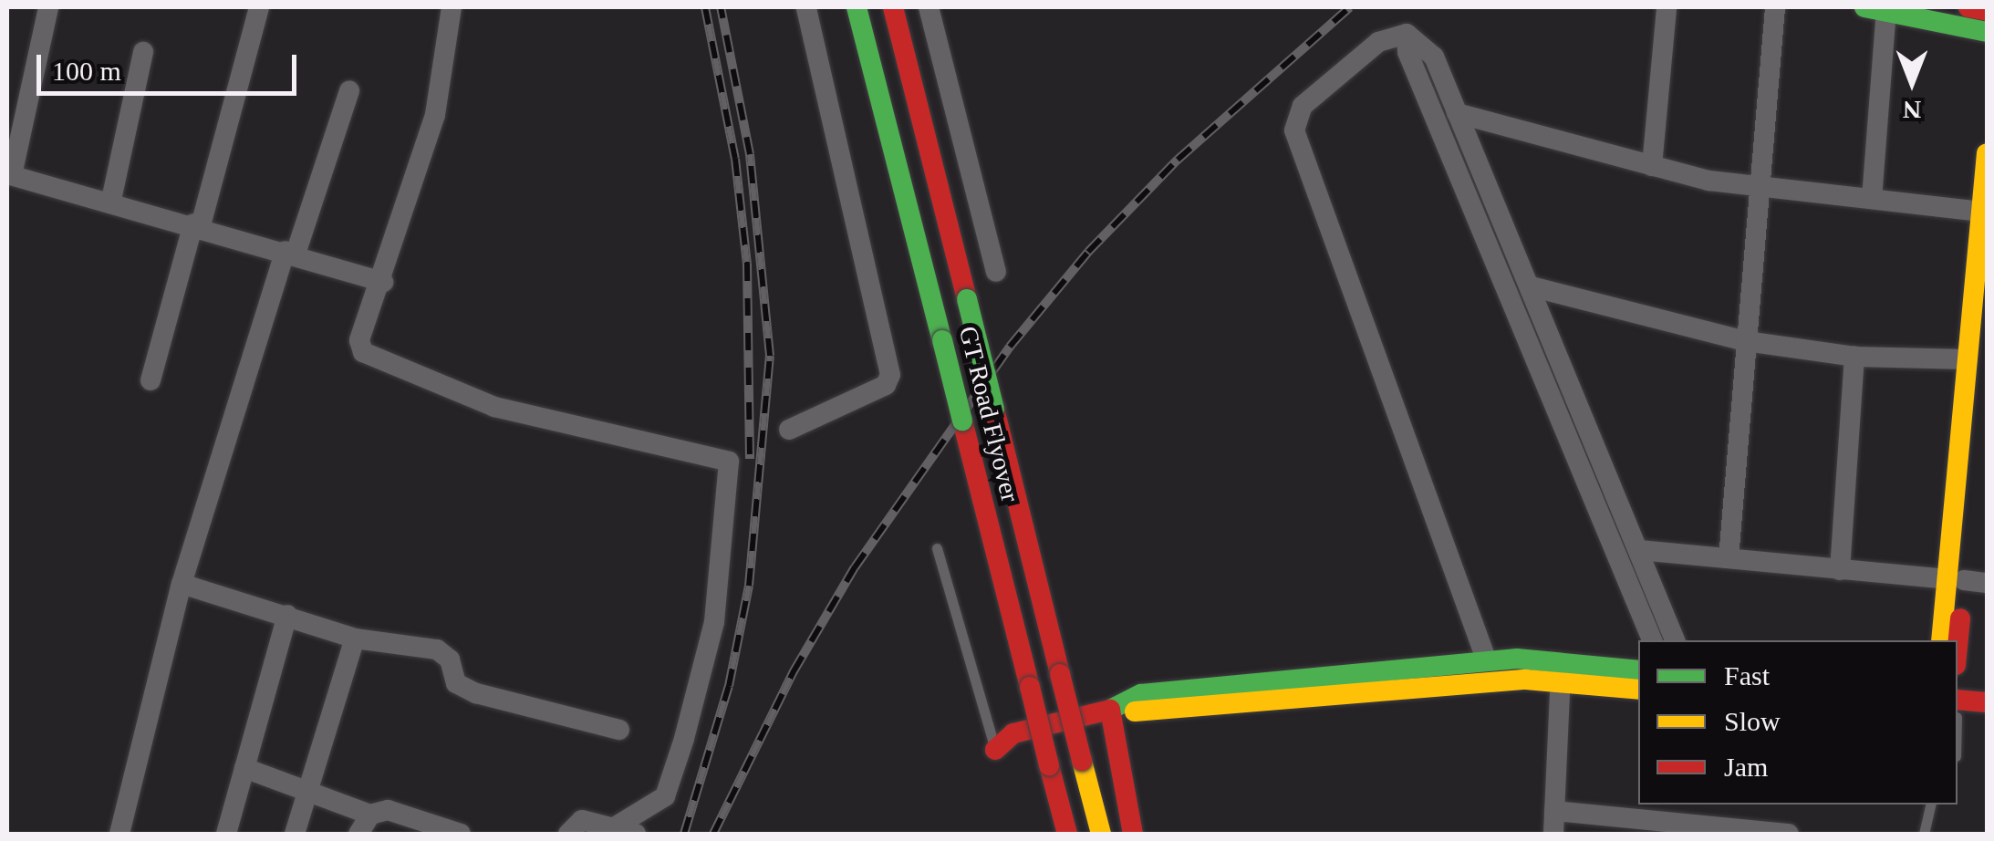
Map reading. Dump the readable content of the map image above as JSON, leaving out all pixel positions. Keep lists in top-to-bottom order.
{
  "streets": {
    "main road": ["GT Road Flyover"]
  },
  "legend": ["Fast", "Slow", "Jam"],
  "scale_bar": "100 m",
  "north": "bottom"
}
